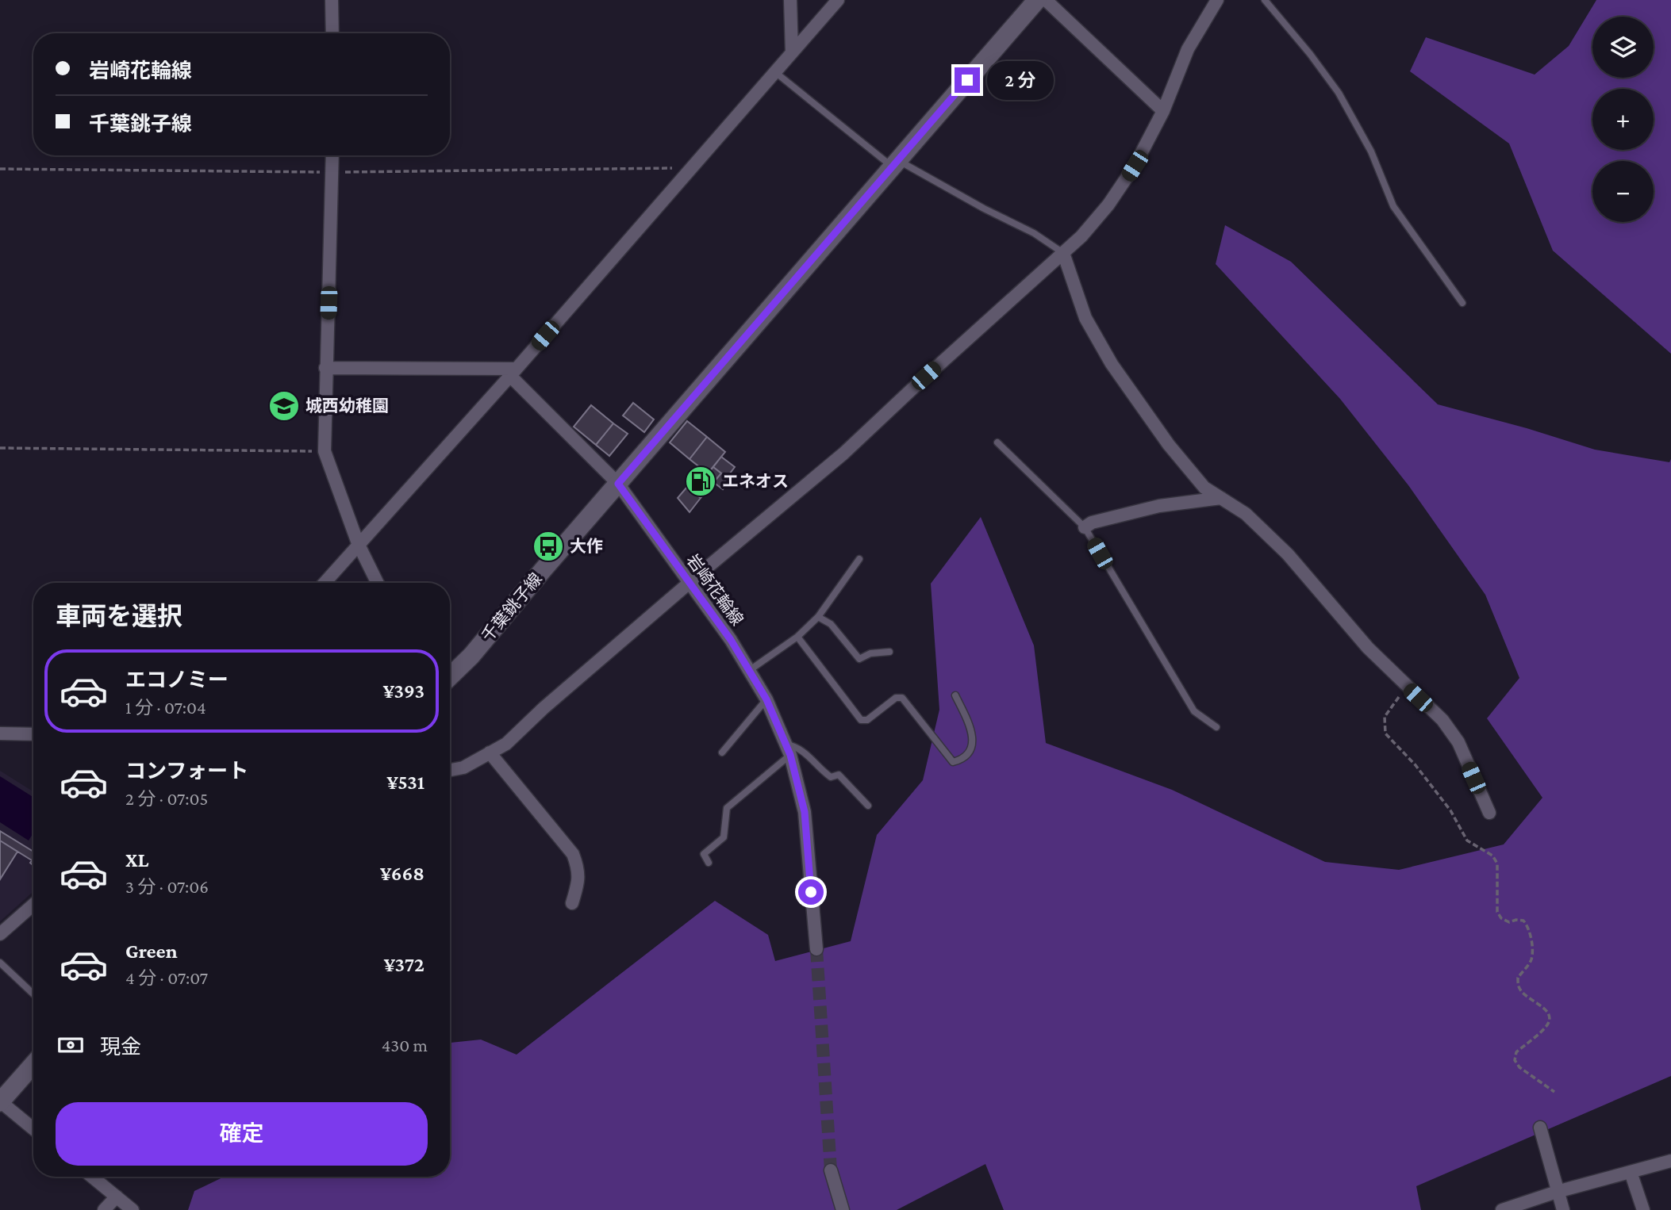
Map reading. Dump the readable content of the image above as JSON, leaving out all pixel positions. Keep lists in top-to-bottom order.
{
  "streets": {
    "street": ["岩崎花輪線", "千葉銚子線"]
  },
  "crossings": [
    ["岩崎花輪線", "千葉銚子線"]
  ],
  "places": {
    "school or university": ["城西幼稚園"],
    "fuel station": ["エネオス"],
    "bus stop": ["大作"]
  },
  "page": {
    "map_buttons": ["+", "−"],
    "banner": ["岩崎花輪線", "千葉銚子線"],
    "bubble": "2 分",
    "heading": "車両を選択",
    "list": [
      {
        "name": "エコノミー",
        "note": "1 分 · 07:04",
        "value": "¥393"
      },
      {
        "name": "コンフォート",
        "note": "2 分 · 07:05",
        "value": "¥531"
      },
      {
        "name": "XL",
        "note": "3 分 · 07:06",
        "value": "¥668"
      },
      {
        "name": "Green",
        "note": "4 分 · 07:07",
        "value": "¥372"
      }
    ],
    "pay": ["現金", "430 m"],
    "buttons": "確定"
  }
}
